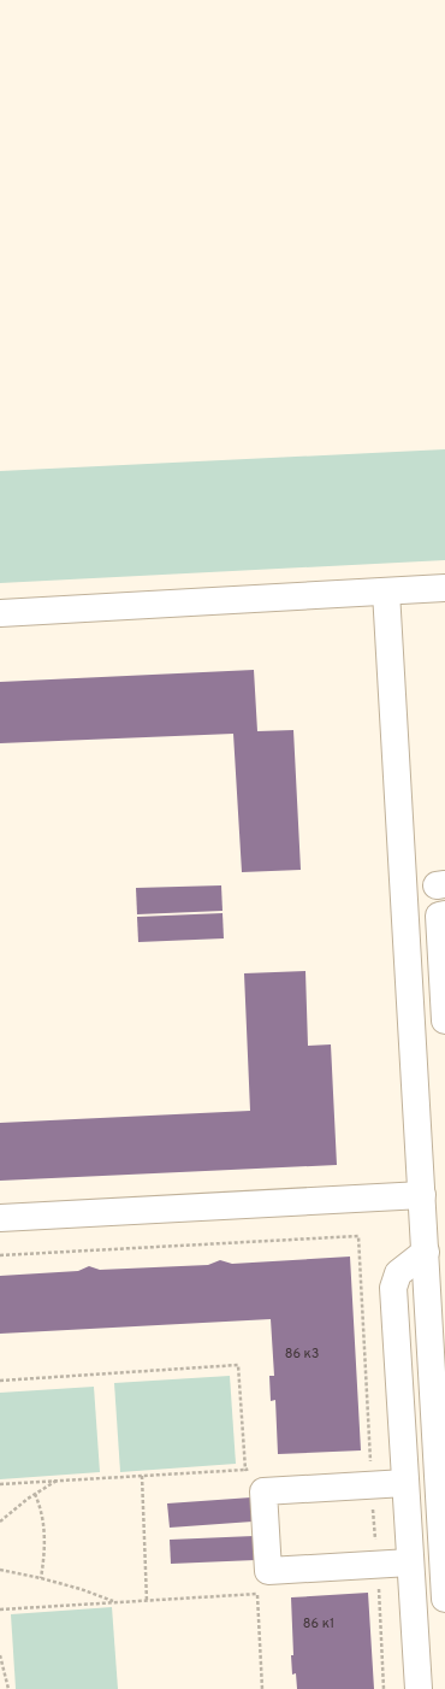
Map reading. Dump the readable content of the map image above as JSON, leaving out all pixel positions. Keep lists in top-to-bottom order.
{
  "house_numbers": ["86 к3", "86 к1"]
}
